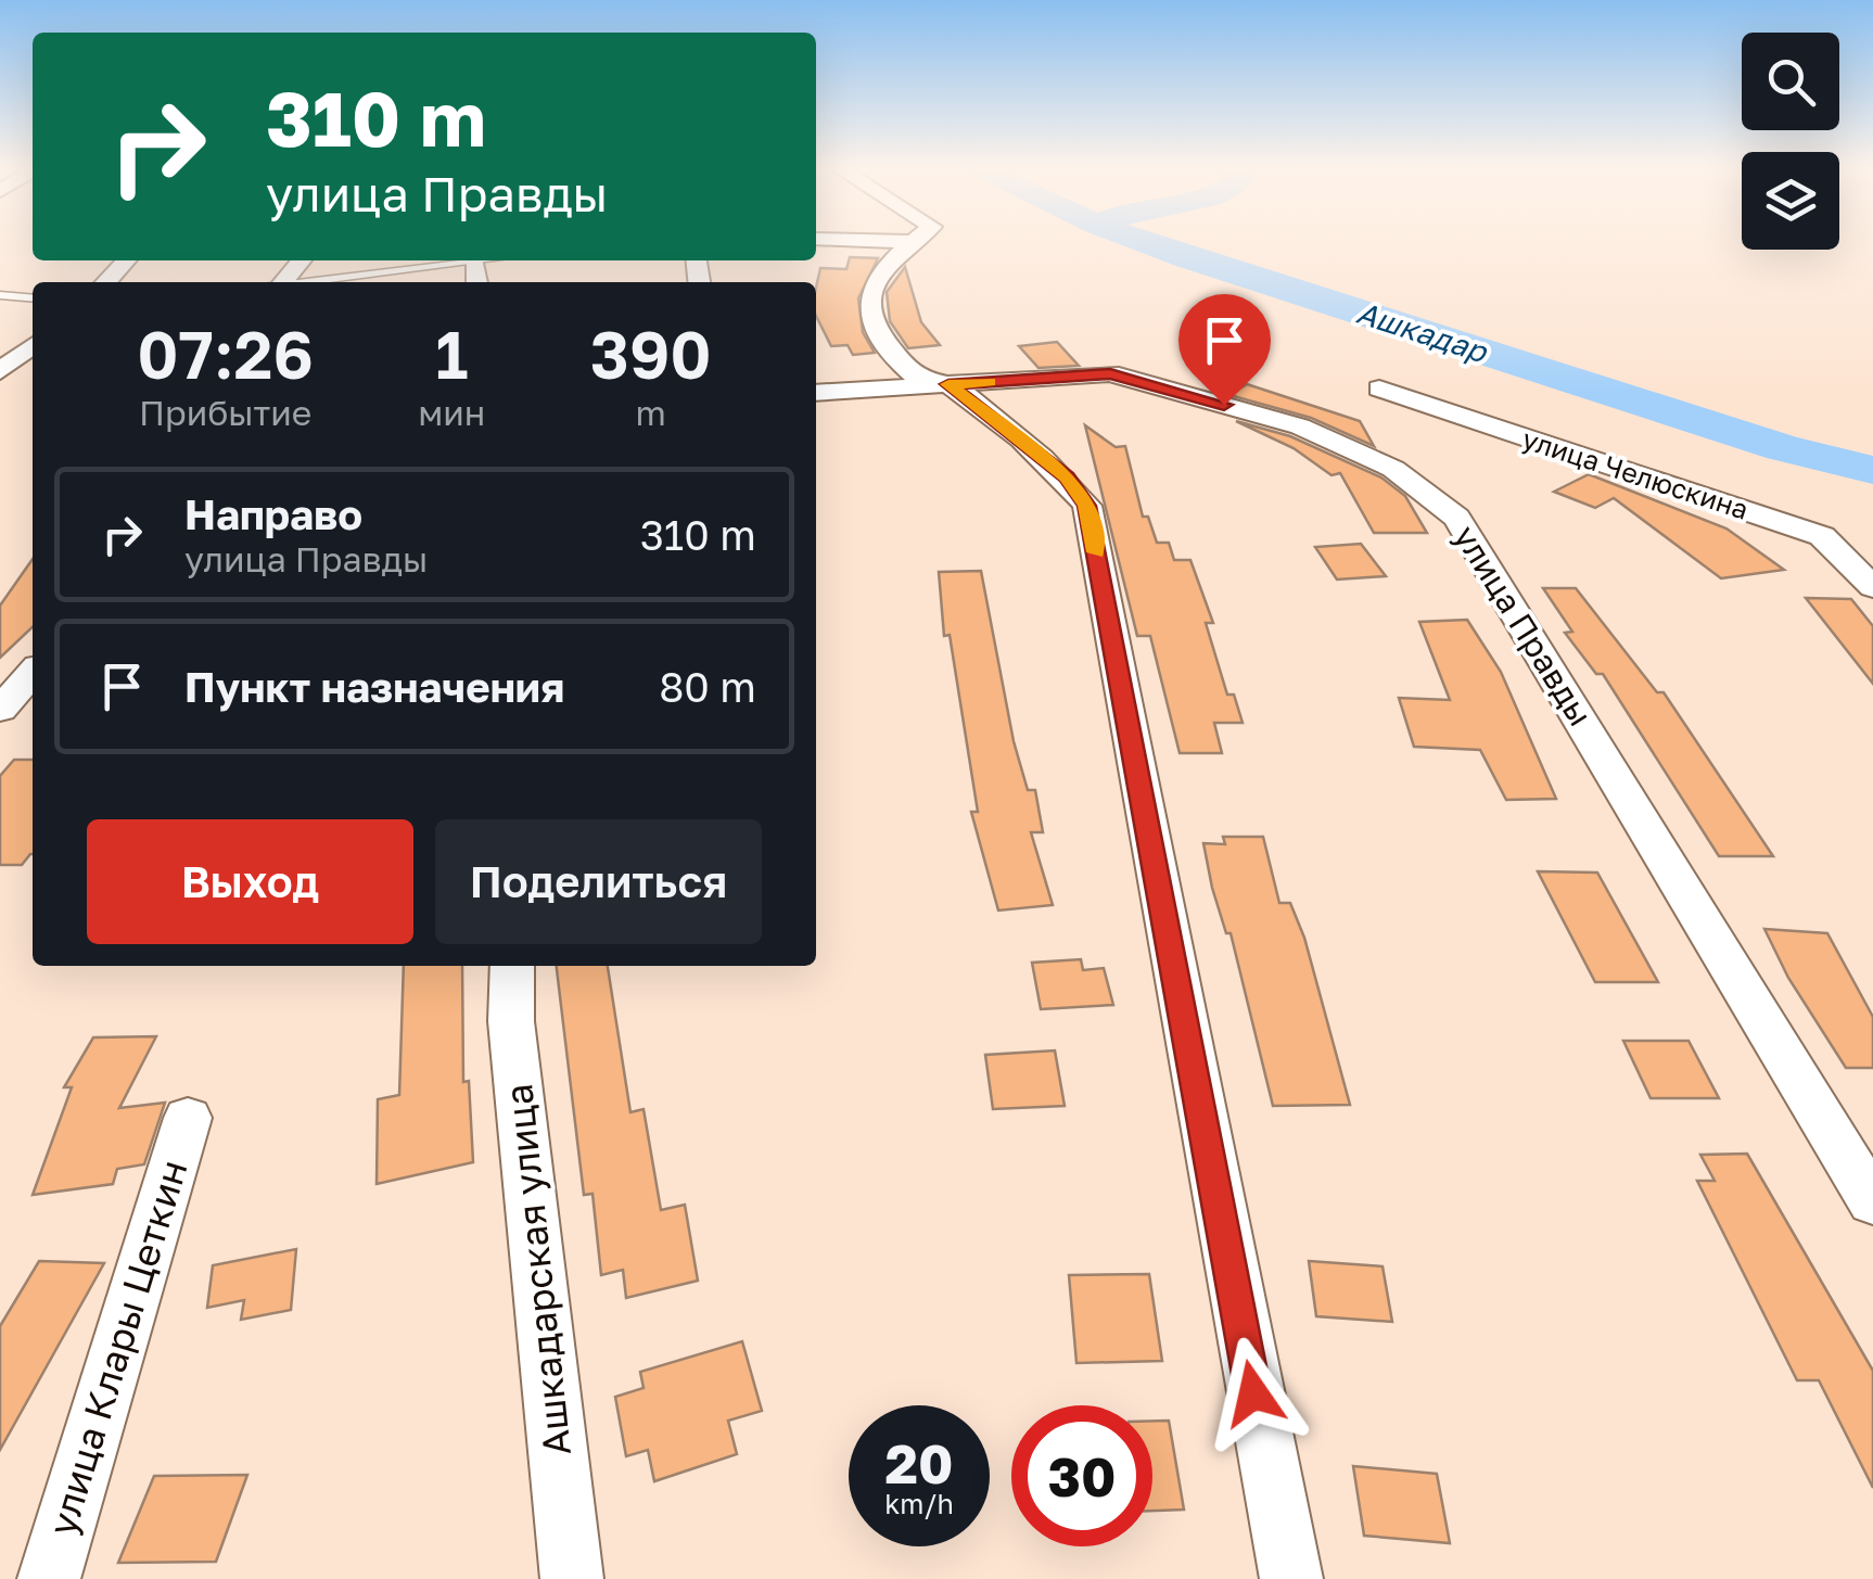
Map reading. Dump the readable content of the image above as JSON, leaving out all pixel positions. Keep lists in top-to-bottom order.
{
  "streets": {
    "street": [
      "улица Челюскина",
      "улица Правды",
      "Ашкадарская улица",
      "улица Клары Цеткин"
    ]
  },
  "water": ["Ашкадар"],
  "page": {
    "turn": ["310 m", "улица Правды"],
    "eta": [
      "07:26",
      "Прибытие",
      "1",
      "мин",
      "390",
      "m"
    ],
    "list": [
      {
        "name": "Направо",
        "note": "улица Правды",
        "value": "310 m"
      },
      {
        "name": "Пункт назначения",
        "value": "80 m"
      }
    ],
    "buttons": ["Выход", "Поделиться"],
    "speed": "20 km/h",
    "limit": "30"
  }
}
